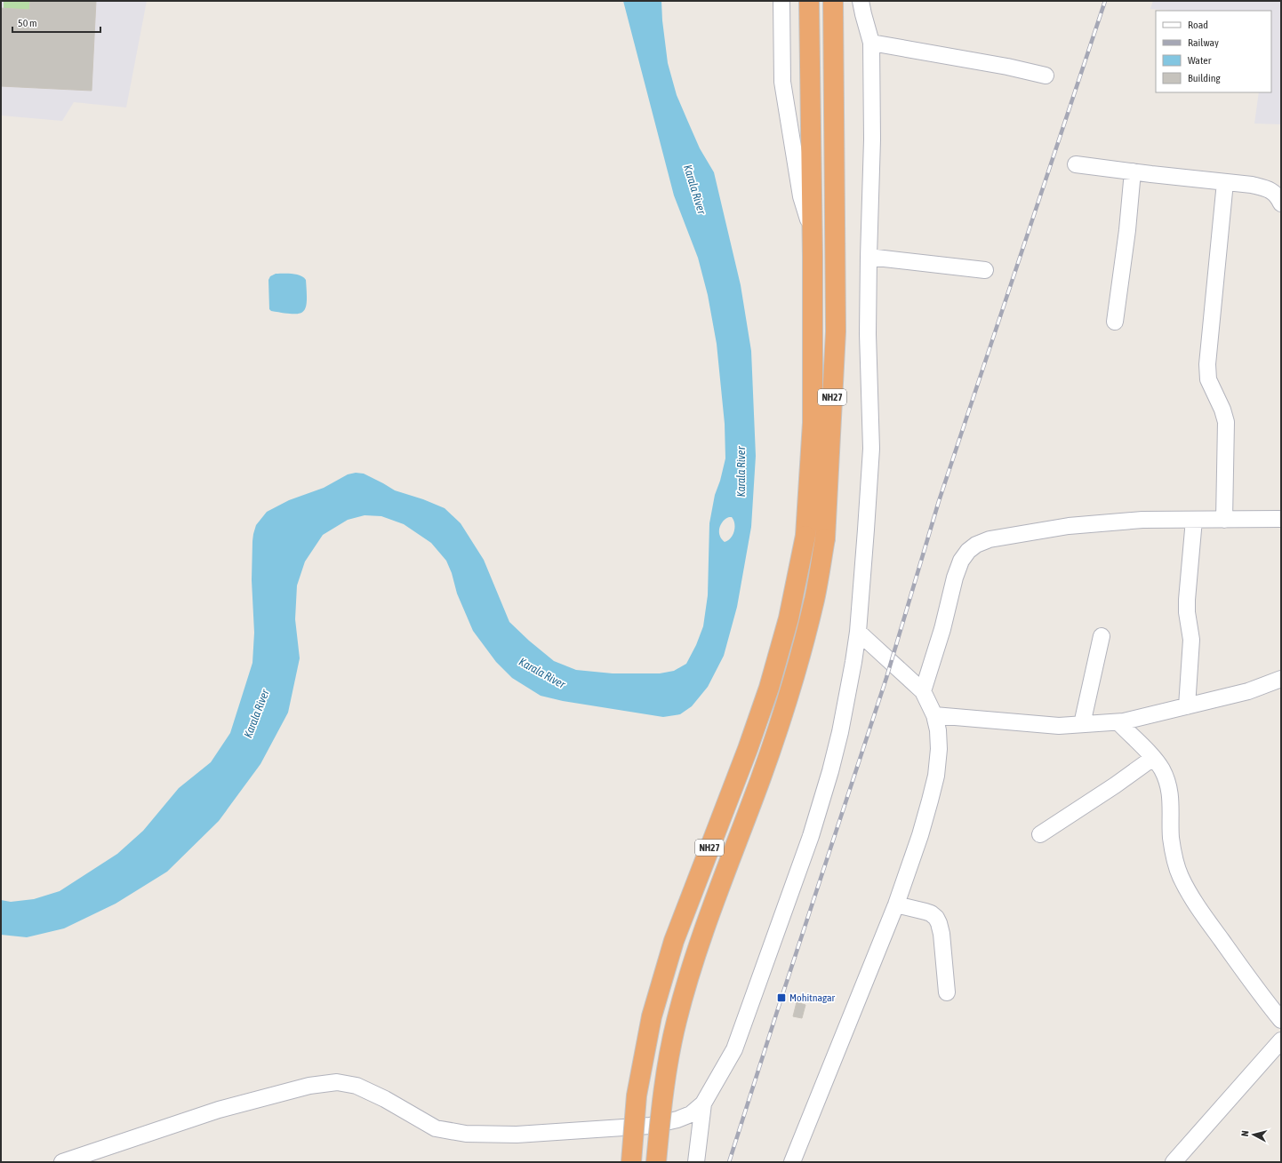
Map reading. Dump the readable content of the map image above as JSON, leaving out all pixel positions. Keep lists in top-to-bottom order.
{
  "streets": {
    "highway": ["NH27"]
  },
  "water": ["Karala River"],
  "places": {
    "transit": ["Mohitnagar"]
  },
  "legend": [
    "Road",
    "Railway",
    "Water",
    "Building"
  ],
  "scale_bar": "50 m",
  "north": "left"
}
